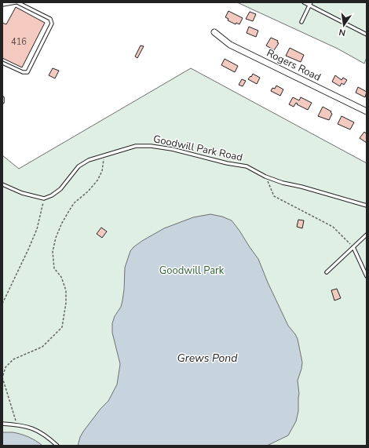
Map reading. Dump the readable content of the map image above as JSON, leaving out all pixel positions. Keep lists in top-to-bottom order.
{
  "streets": {
    "street": ["Rogers Road"],
    "lane": ["Goodwill Park Road"]
  },
  "water": ["Grews Pond"],
  "parks": ["Goodwill Park"],
  "house_numbers": ["416"],
  "north": "bottom"
}
